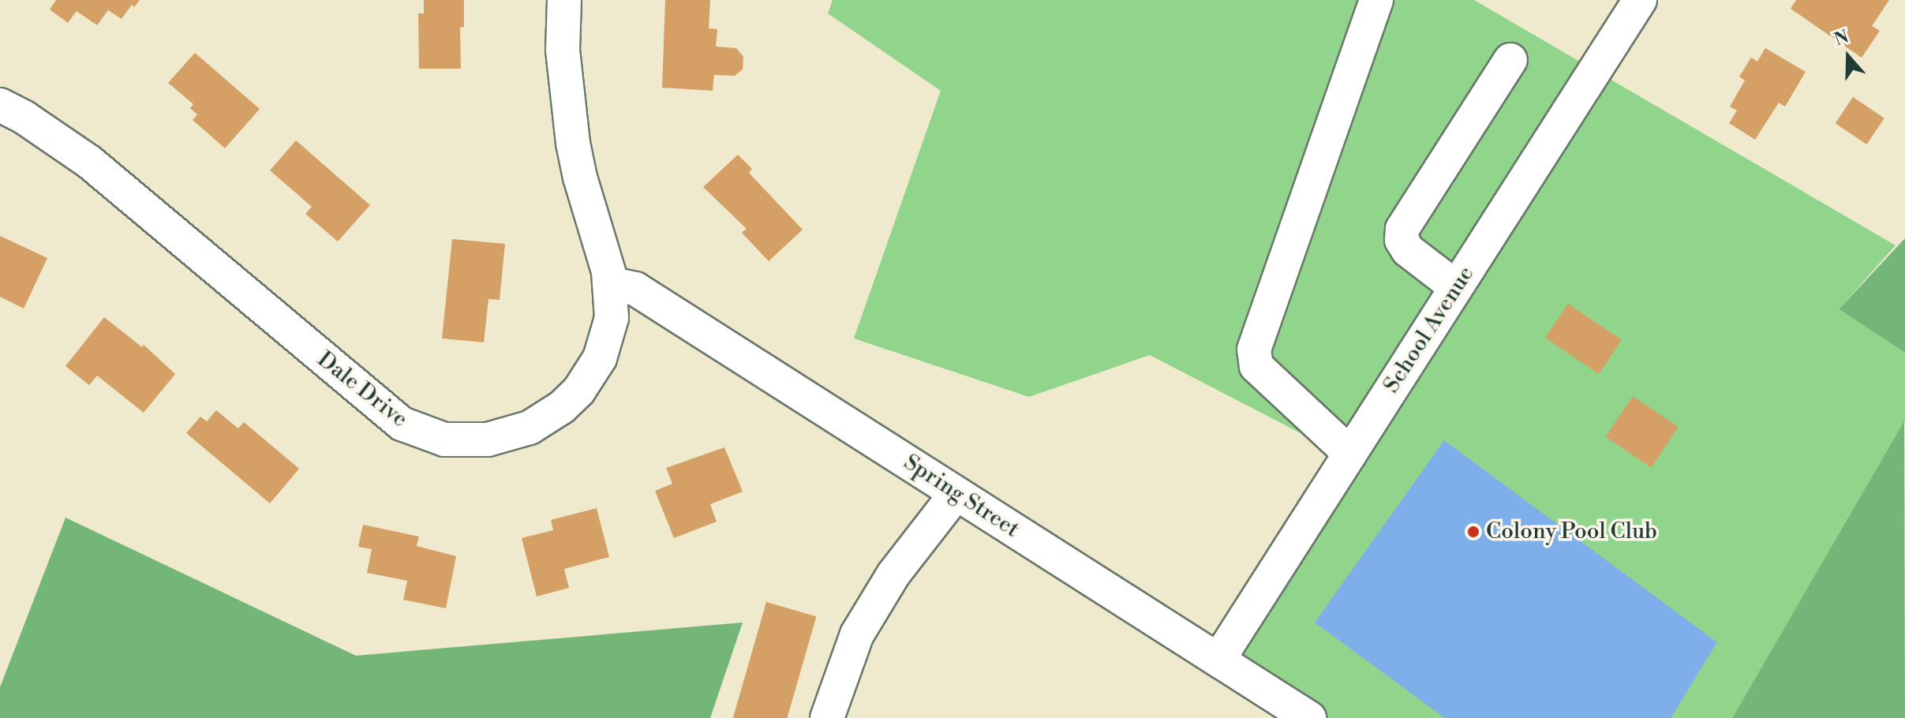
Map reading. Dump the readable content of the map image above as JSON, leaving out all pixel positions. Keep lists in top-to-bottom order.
{
  "streets": {
    "street": ["School Avenue", "Dale Drive", "Spring Street"]
  },
  "crossings": [
    ["School Avenue", "Spring Street"],
    ["Dale Drive", "Spring Street"]
  ],
  "places": ["Colony Pool Club"],
  "north": "top"
}
